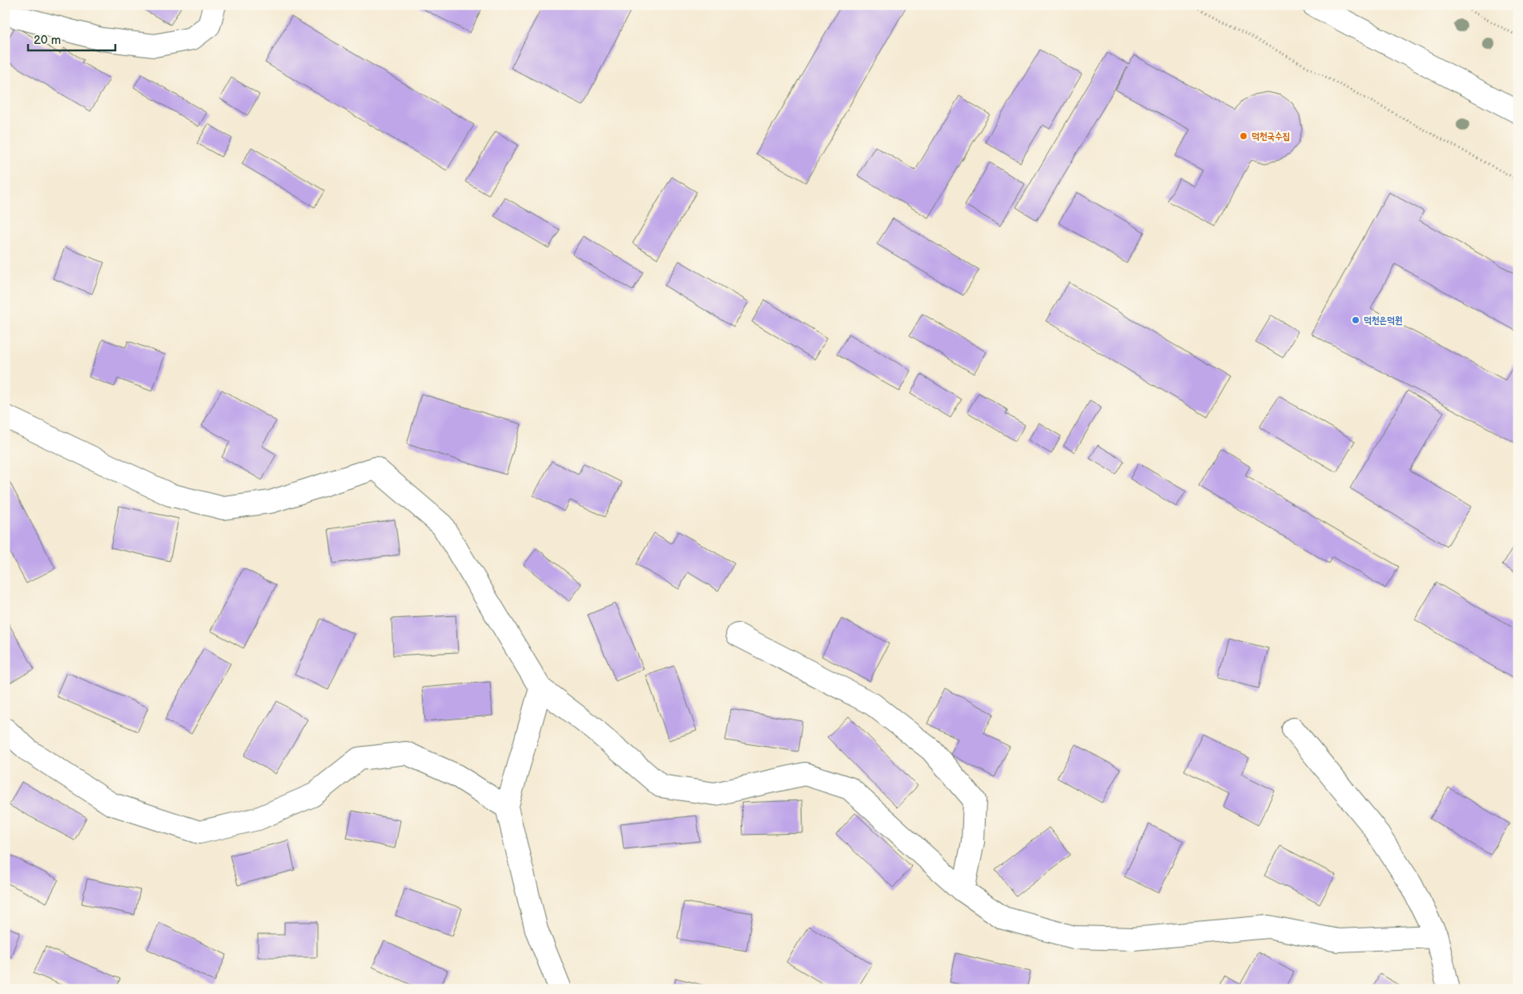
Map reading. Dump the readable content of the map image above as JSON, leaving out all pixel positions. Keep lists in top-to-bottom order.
{
  "places": ["덕천국수집", "덕천은덕원"],
  "scale_bar": "20 m"
}
